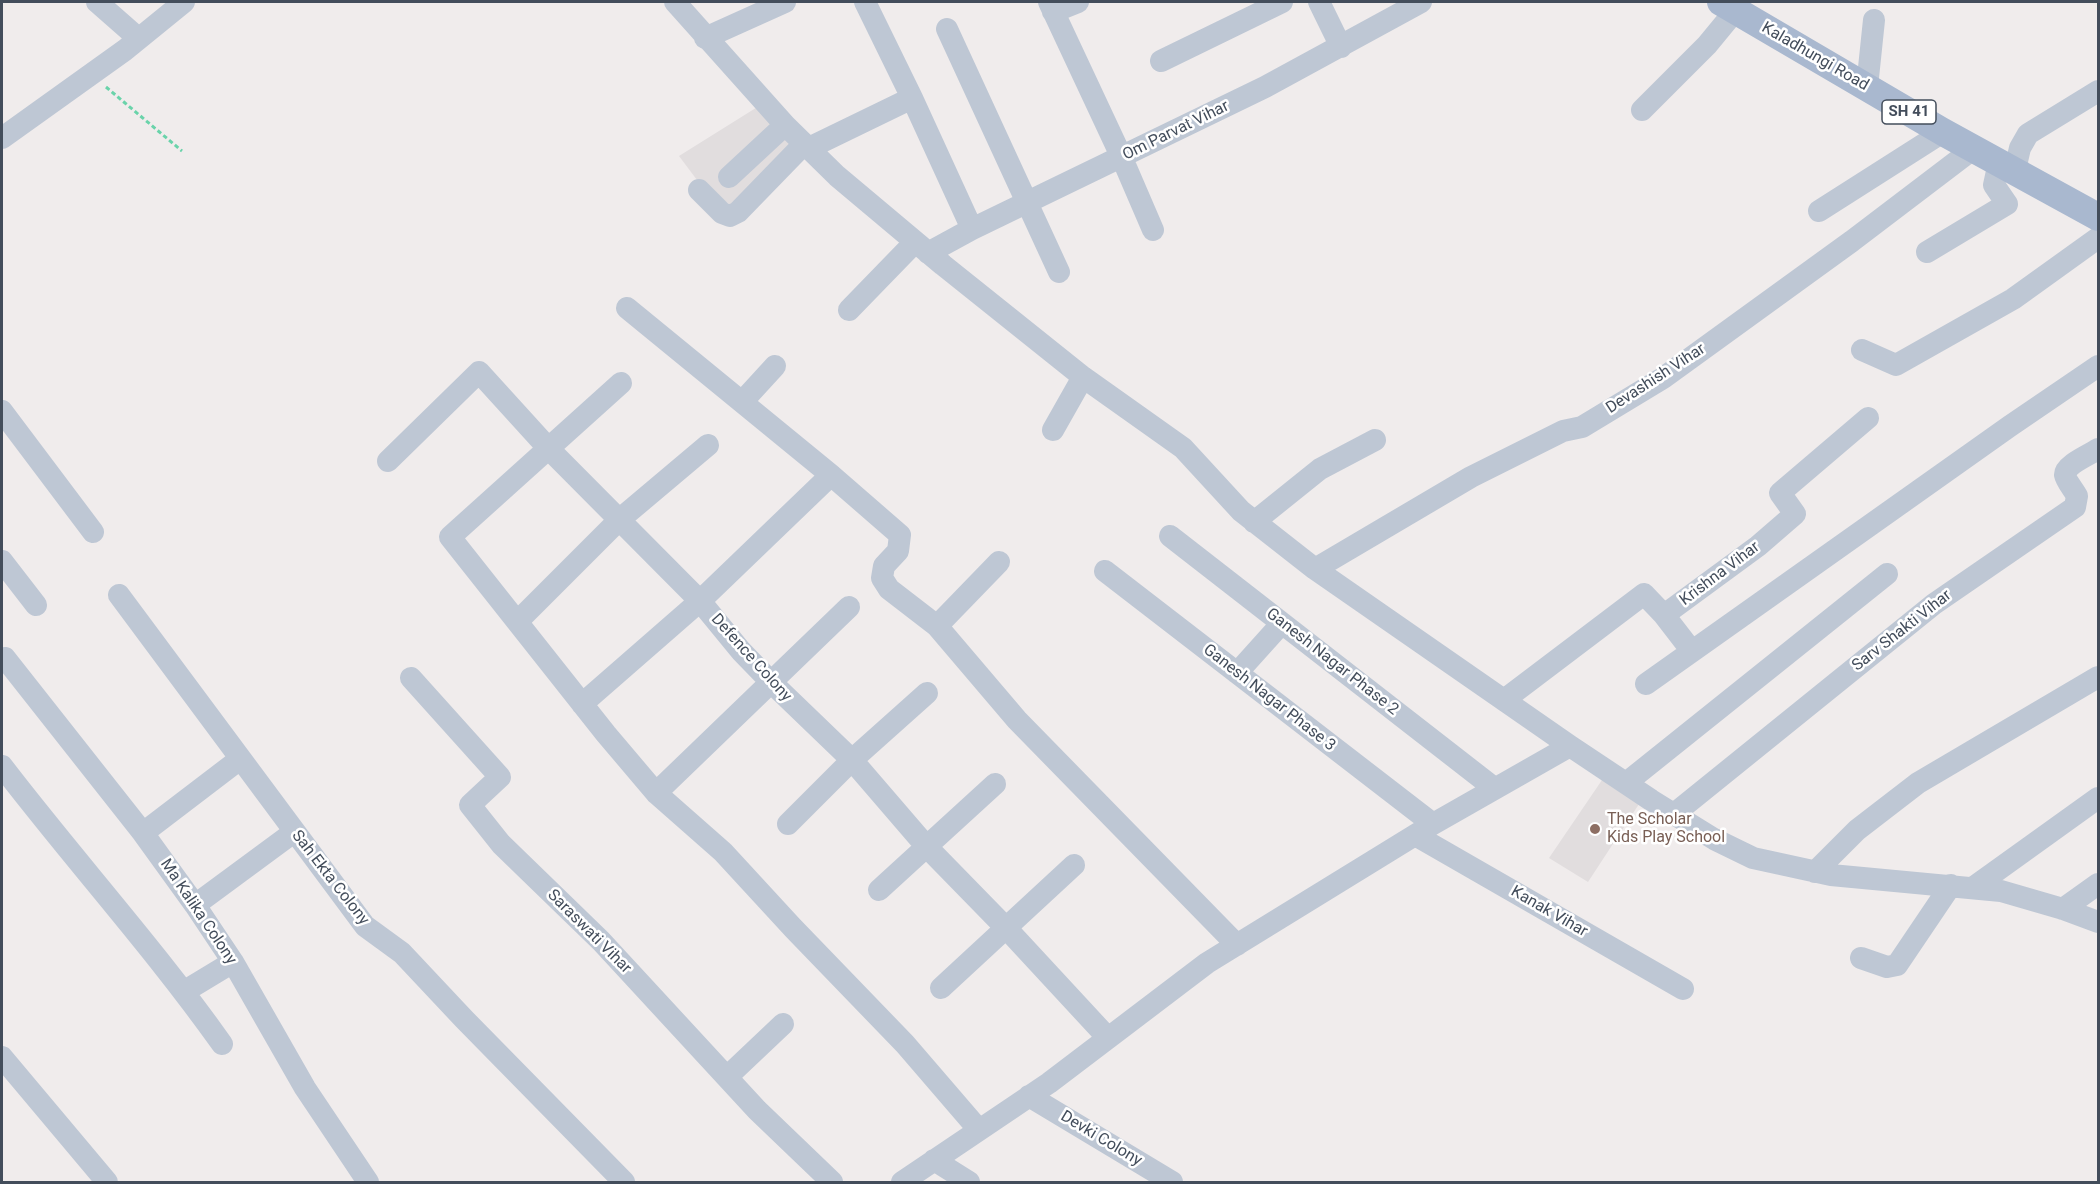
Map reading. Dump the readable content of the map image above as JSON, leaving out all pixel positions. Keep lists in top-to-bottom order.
{
  "streets": {
    "main road": ["Kaladhungi Road", "SH 41"],
    "street": [
      "Om Parvat Vihar",
      "Devashish Vihar",
      "Krishna Vihar",
      "Sarv Shakti Vihar",
      "Defence Colony",
      "Ganesh Nagar Phase 2",
      "Ganesh Nagar Phase 3",
      "Sah Ekta Colony",
      "Ma Kalika Colony",
      "Kanak Vihar",
      "Saraswati Vihar",
      "Devki Colony"
    ]
  },
  "crossings": [
    ["Kaladhungi Road", "Devashish Vihar"],
    ["Ganesh Nagar Phase 3", "Kanak Vihar"]
  ],
  "places": ["The Scholar Kids Play School"]
}
